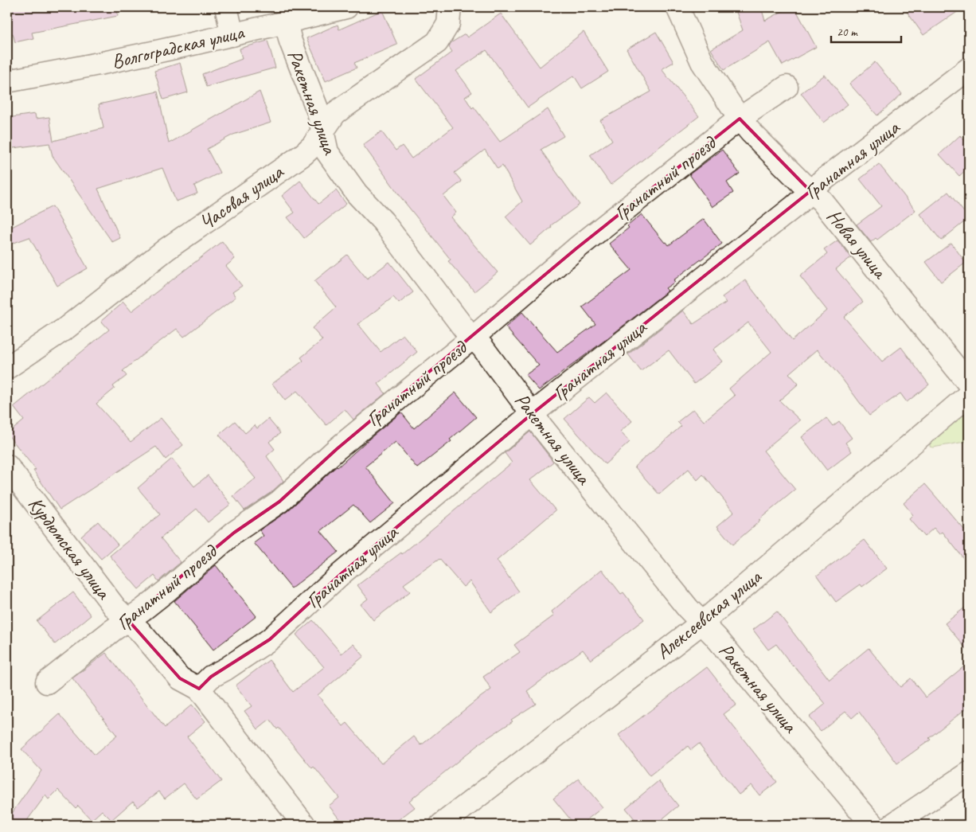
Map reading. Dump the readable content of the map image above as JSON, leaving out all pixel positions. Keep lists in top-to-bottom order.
{
  "streets": {
    "street": [
      "Волгоградская улица",
      "Ракетная улица",
      "Гранатная улица",
      "Гранатный проезд",
      "Часовая улица",
      "Новая улица",
      "Курдюмская улица",
      "Алексеевская улица"
    ]
  },
  "crossings": [
    ["Волгоградская улица", "Ракетная улица"],
    ["Ракетная улица", "Гранатная улица"],
    ["Ракетная улица", "Гранатный проезд"],
    ["Ракетная улица", "Часовая улица"],
    ["Ракетная улица", "Алексеевская улица"],
    ["Гранатная улица", "Новая улица"],
    ["Гранатная улица", "Курдюмская улица"],
    ["Гранатный проезд", "Новая улица"],
    ["Гранатный проезд", "Курдюмская улица"]
  ],
  "scale_bar": "20 m"
}
